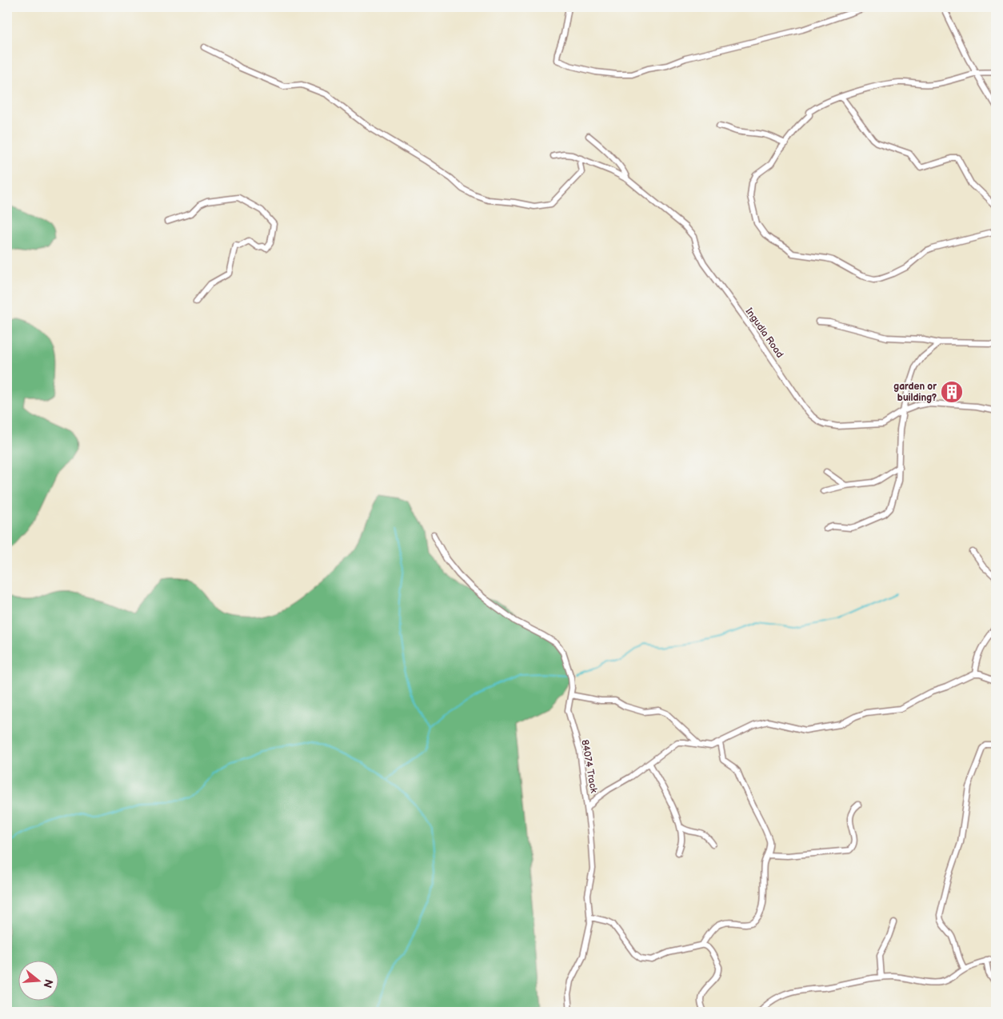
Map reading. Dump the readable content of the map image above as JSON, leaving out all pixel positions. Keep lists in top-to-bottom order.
{
  "streets": {
    "street": ["Ingudla Road", "84074 Track"]
  },
  "places": {
    "building": ["garden or building?"]
  },
  "north": "right"
}
